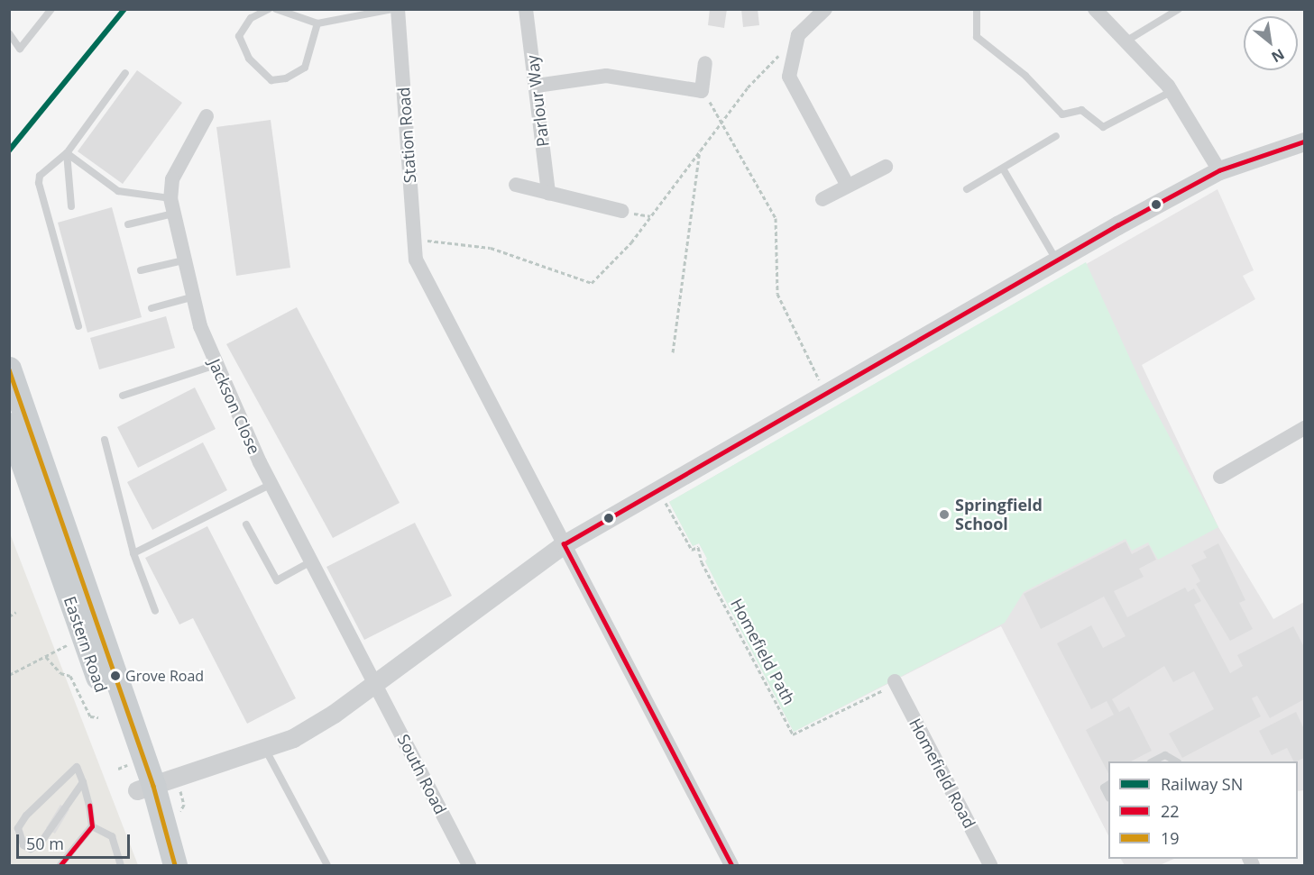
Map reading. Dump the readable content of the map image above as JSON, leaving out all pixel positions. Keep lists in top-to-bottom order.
{
  "streets": {
    "main road": ["Eastern Road"],
    "street": [
      "Parlour Way",
      "Station Road",
      "Jackson Close",
      "Homefield Road",
      "South Road"
    ],
    "path": ["Homefield Path"]
  },
  "crossings": [
    ["Jackson Close", "South Road"],
    ["Homefield Path", "Homefield Road"]
  ],
  "places": ["Springfield School", "Grove Road"],
  "lines": ["rail line SN", "transit line 22", "transit line 19"],
  "legend": ["Railway SN", "22", "19"],
  "scale_bar": "50 m",
  "north": "bottom right"
}
